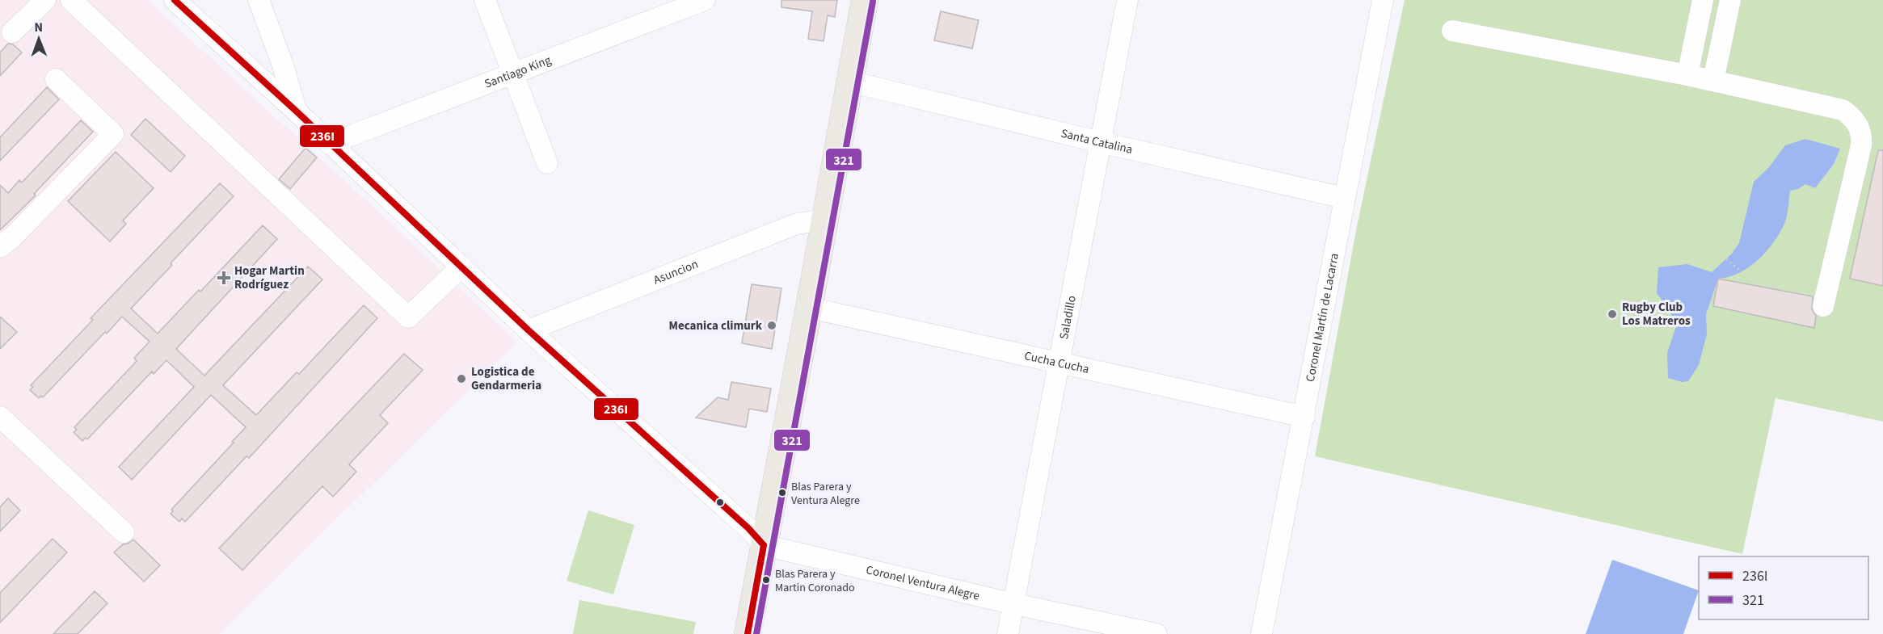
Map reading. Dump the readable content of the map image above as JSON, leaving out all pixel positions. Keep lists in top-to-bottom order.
{
  "streets": {
    "street": [
      "Santiago King",
      "Santa Catalina",
      "Asuncion",
      "Saladillo",
      "Coronel Martín de Lacarra",
      "Cucha Cucha",
      "Coronel Ventura Alegre"
    ]
  },
  "crossings": [
    ["Santa Catalina", "Saladillo"],
    ["Santa Catalina", "Coronel Martín de Lacarra"],
    ["Saladillo", "Cucha Cucha"],
    ["Saladillo", "Coronel Ventura Alegre"],
    ["Coronel Martín de Lacarra", "Cucha Cucha"]
  ],
  "places": {
    "health": ["Hogar Martin Rodríguez"],
    "other": [
      "Rugby Club Los Matreros",
      "Mecanica climurk",
      "Logistica de Gendarmeria",
      "Blas Parera y Ventura Alegre",
      "Blas Parera y Martin Coronado"
    ]
  },
  "lines": ["transit line 236I", "transit line 321"],
  "legend": ["236I", "321"],
  "north": "top"
}
